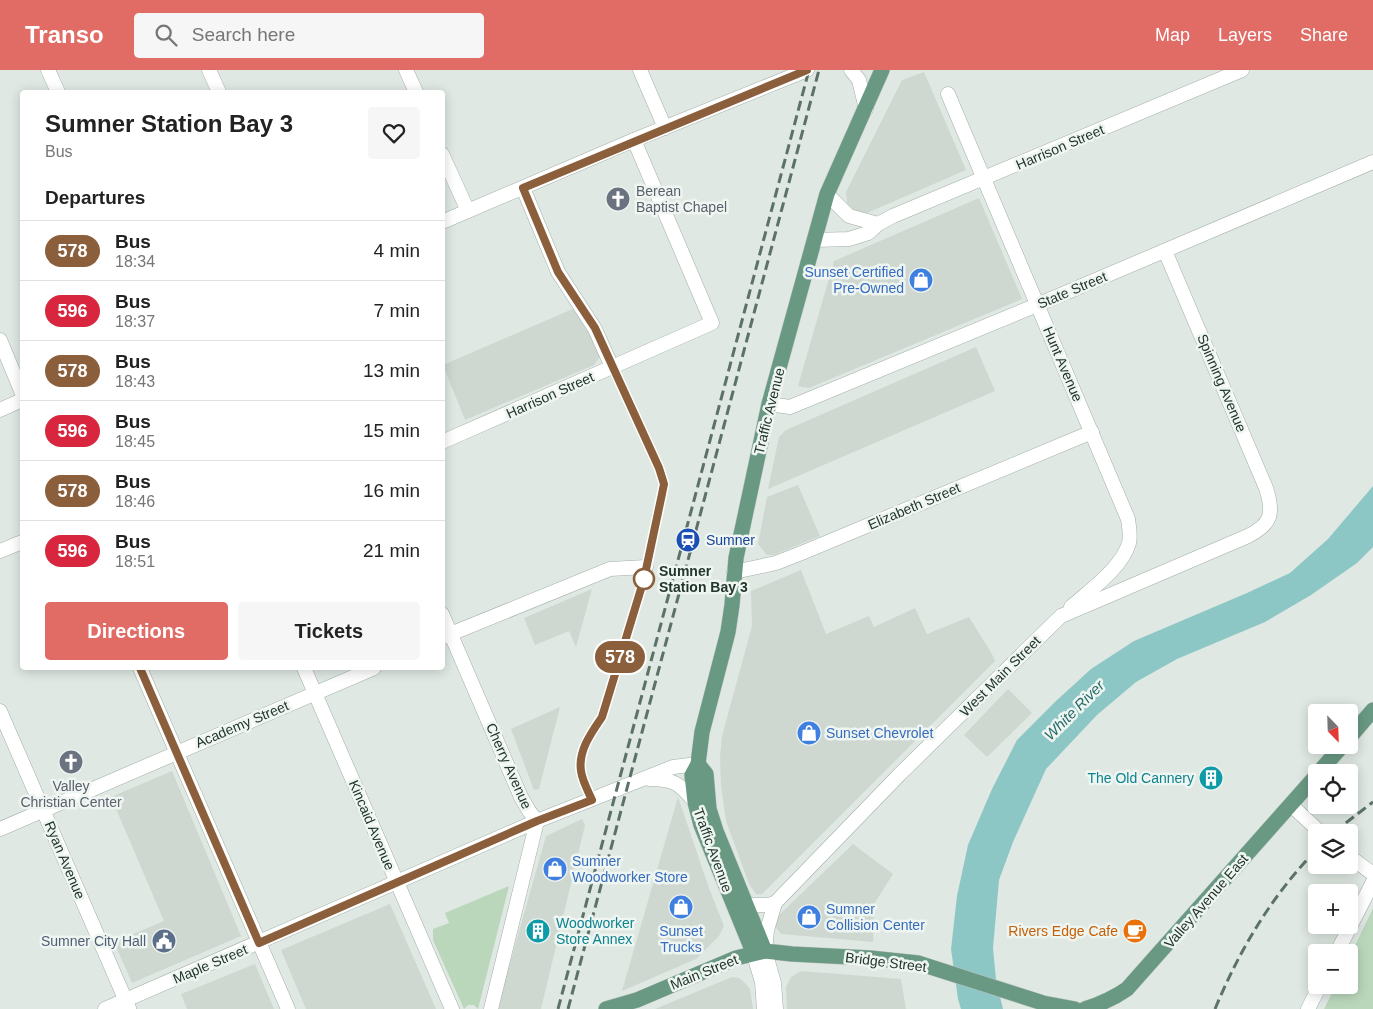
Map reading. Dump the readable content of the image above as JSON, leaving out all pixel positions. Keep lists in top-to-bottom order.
{
  "streets": {
    "main road": [
      "Traffic Avenue",
      "Valley Avenue East",
      "Bridge Street",
      "Main Street"
    ],
    "street": [
      "Harrison Street",
      "State Street",
      "Hunt Avenue",
      "Spinning Avenue",
      "Elizabeth Street",
      "West Main Street",
      "Academy Street",
      "Cherry Avenue",
      "Kincaid Avenue",
      "Ryan Avenue",
      "Maple Street"
    ]
  },
  "crossings": [
    ["Harrison Street", "Hunt Avenue"],
    ["Harrison Street", "Traffic Avenue"],
    ["State Street", "Hunt Avenue"],
    ["State Street", "Spinning Avenue"],
    ["State Street", "Traffic Avenue"],
    ["Hunt Avenue", "Elizabeth Street"],
    ["Hunt Avenue", "West Main Street"],
    ["Spinning Avenue", "West Main Street"],
    ["Traffic Avenue", "Elizabeth Street"],
    ["Traffic Avenue", "Maple Street"],
    ["Traffic Avenue", "Main Street"],
    ["West Main Street", "Bridge Street"],
    ["West Main Street", "Main Street"],
    ["Academy Street", "Kincaid Avenue"],
    ["Academy Street", "Ryan Avenue"],
    ["Cherry Avenue", "Maple Street"],
    ["Kincaid Avenue", "Maple Street"],
    ["Ryan Avenue", "Maple Street"],
    ["Bridge Street", "Main Street"]
  ],
  "water": ["White River"],
  "places": {
    "church": ["Berean Baptist Chapel", "Valley Christian Center"],
    "shop": [
      "Sunset Certified Pre-Owned",
      "Sunset Chevrolet",
      "Sumner Woodworker Store",
      "Sunset Trucks",
      "Sumner Collision Center"
    ],
    "station": ["Sumner"],
    "other": ["Sumner Station Bay 3"],
    "building": ["The Old Cannery", "Woodworker Store Annex"],
    "cafe": ["Rivers Edge Cafe"],
    "public building": ["Sumner City Hall"]
  },
  "lines": ["bus line 578"],
  "north": "bottom right",
  "page": {
    "header": "Transo",
    "search": "Search here",
    "nav": ["Map", "Layers", "Share"],
    "on_map": "578",
    "heading": [
      ["Sumner Station Bay 3", "Bus"],
      "Departures"
    ],
    "list": [
      {
        "mark": "578",
        "name": "Bus",
        "note": "18:34",
        "value": "4 min"
      },
      {
        "mark": "596",
        "name": "Bus",
        "note": "18:37",
        "value": "7 min"
      },
      {
        "mark": "578",
        "name": "Bus",
        "note": "18:43",
        "value": "13 min"
      },
      {
        "mark": "596",
        "name": "Bus",
        "note": "18:45",
        "value": "15 min"
      },
      {
        "mark": "578",
        "name": "Bus",
        "note": "18:46",
        "value": "16 min"
      },
      {
        "mark": "596",
        "name": "Bus",
        "note": "18:51",
        "value": "21 min"
      }
    ],
    "buttons": ["Directions", "Tickets"],
    "map_buttons": ["+", "−"]
  }
}
